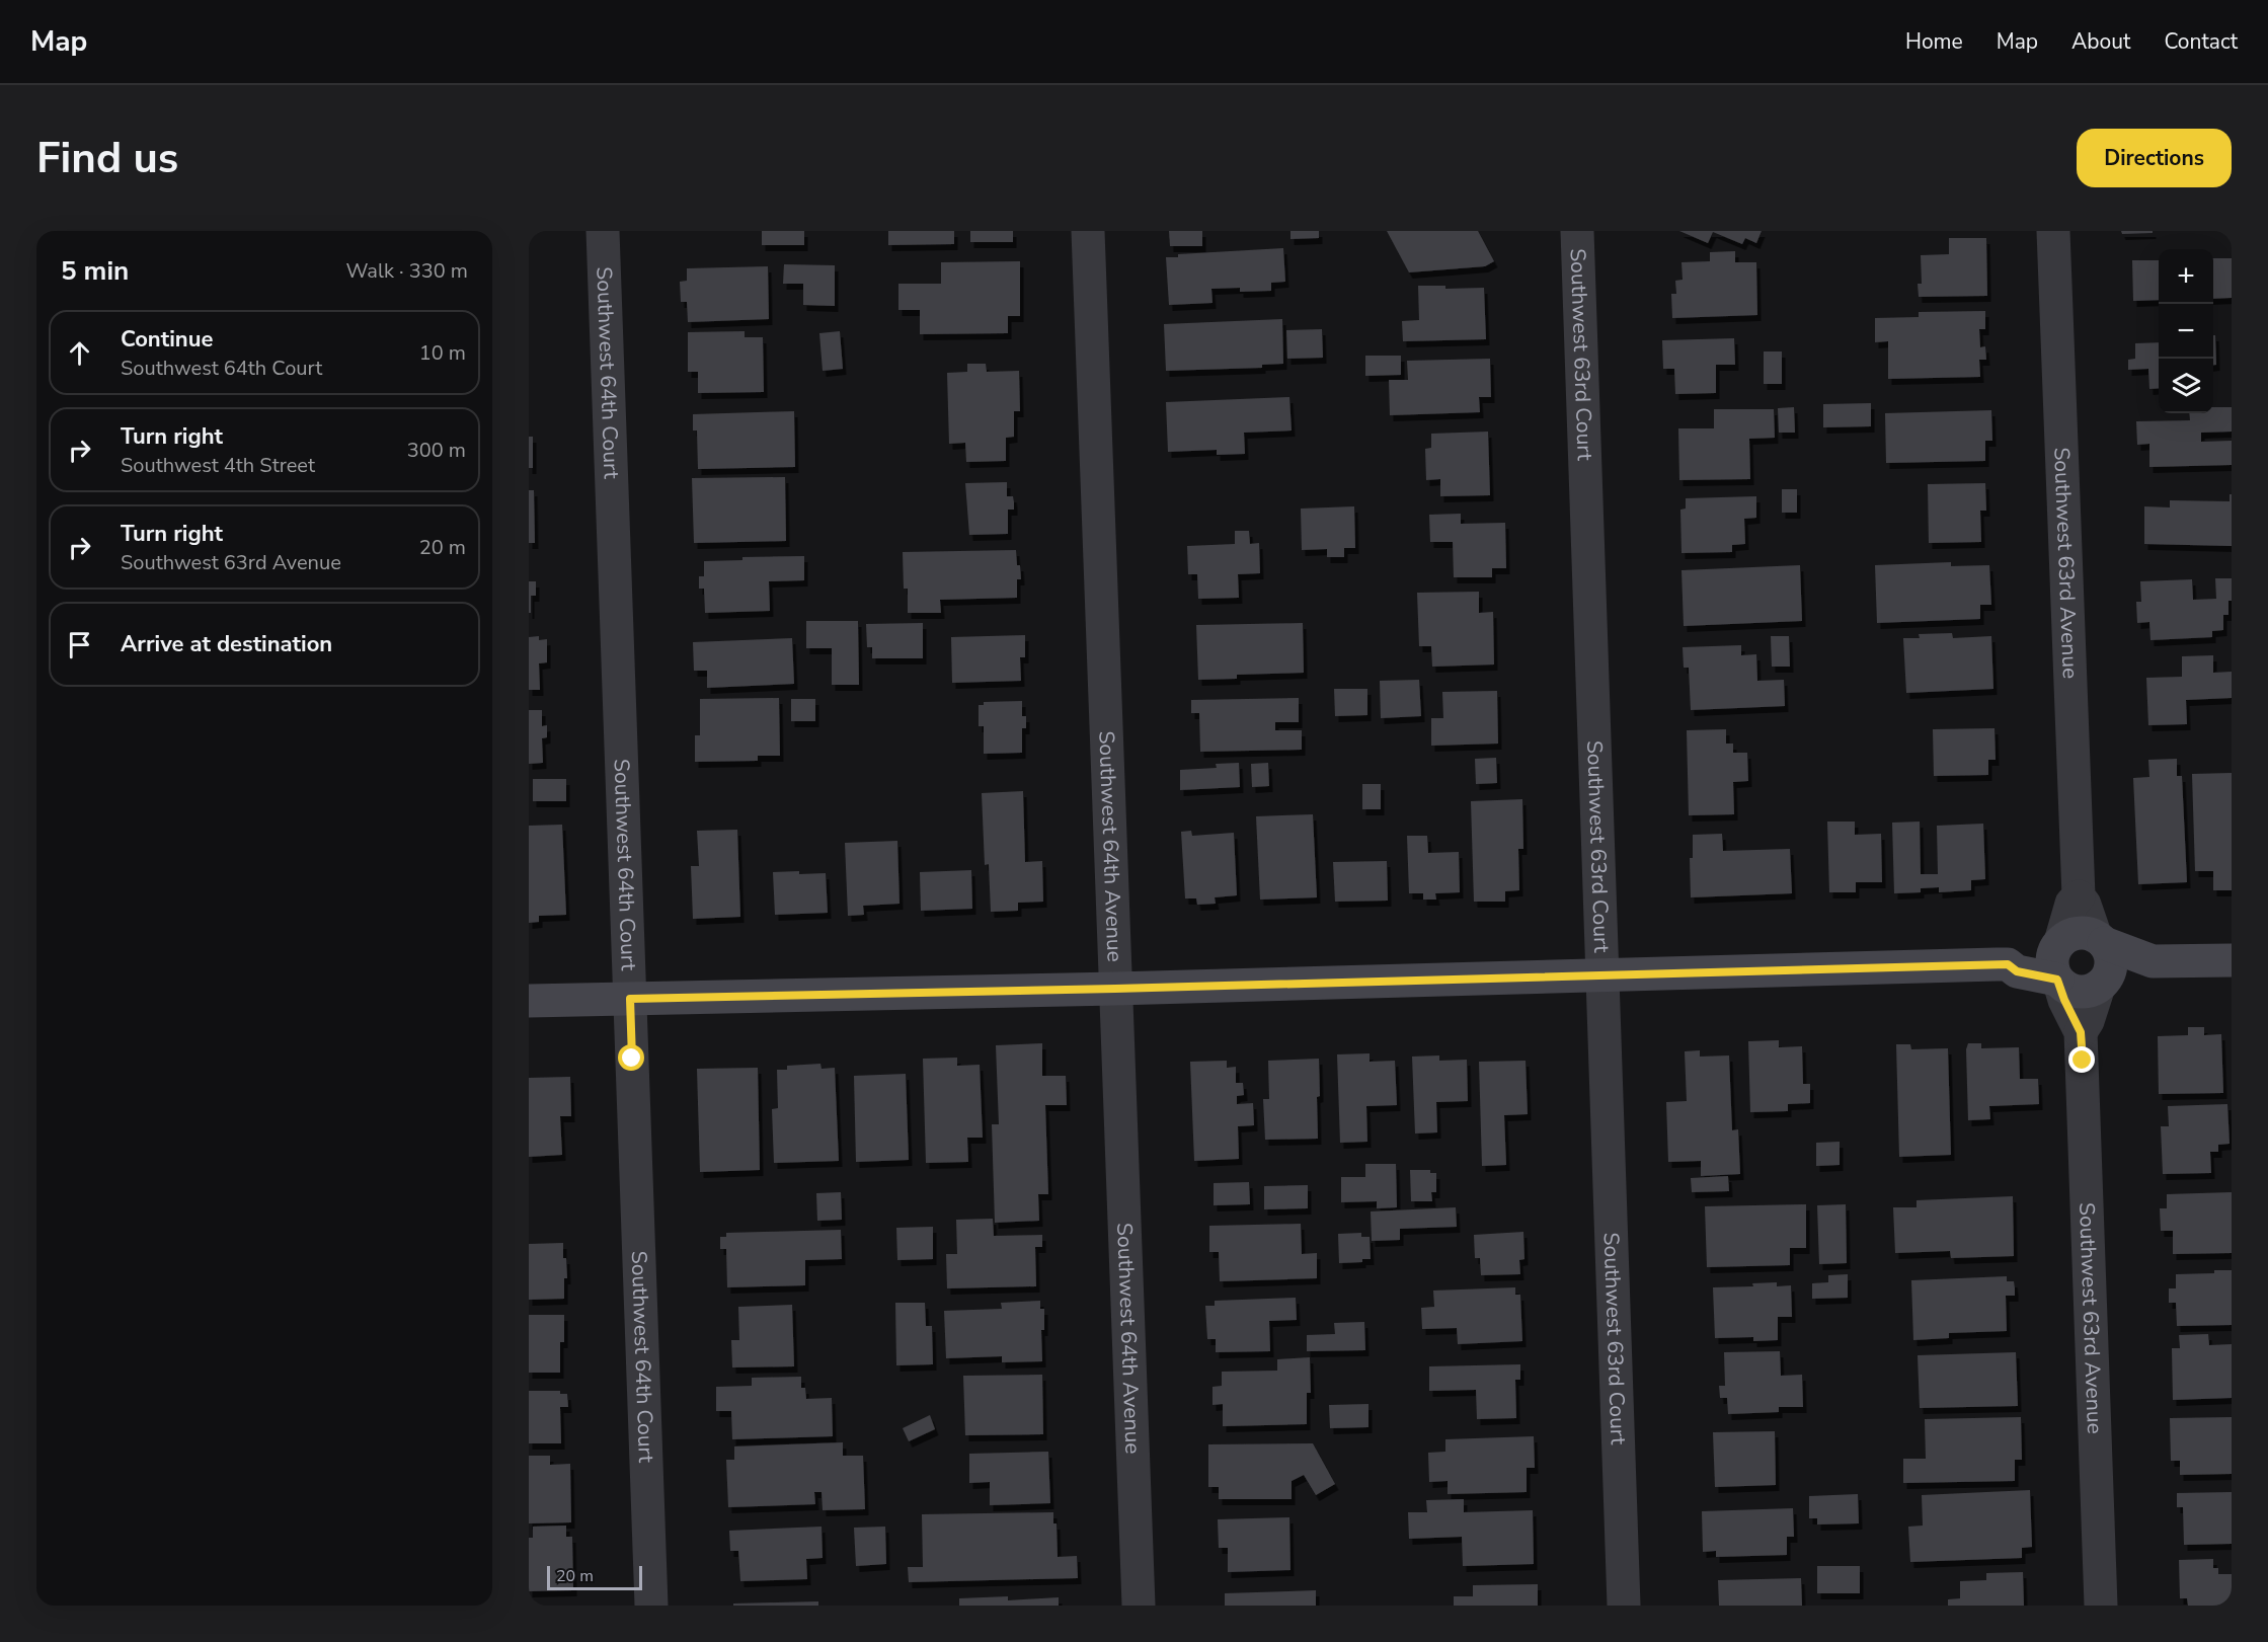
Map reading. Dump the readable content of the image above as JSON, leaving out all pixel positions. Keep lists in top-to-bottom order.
{
  "streets": {
    "street": [
      "Southwest 63rd Court",
      "Southwest 64th Court",
      "Southwest 63rd Avenue",
      "Southwest 64th Avenue"
    ]
  },
  "scale_bar": "20 m",
  "page": {
    "header": "Map",
    "nav": [
      "Home",
      "Map",
      "About",
      "Contact"
    ],
    "buttons": "Directions",
    "title": "Find us",
    "heading": ["5 min", "Walk · 330 m"],
    "map_buttons": ["+", "−"],
    "list": [
      ["Continue", "Southwest 64th Court", "10 m"],
      ["Turn right", "Southwest 4th Street", "300 m"],
      ["Turn right", "Southwest 63rd Avenue", "20 m"],
      "Arrive at destination"
    ],
    "scale": "20 m"
  }
}
